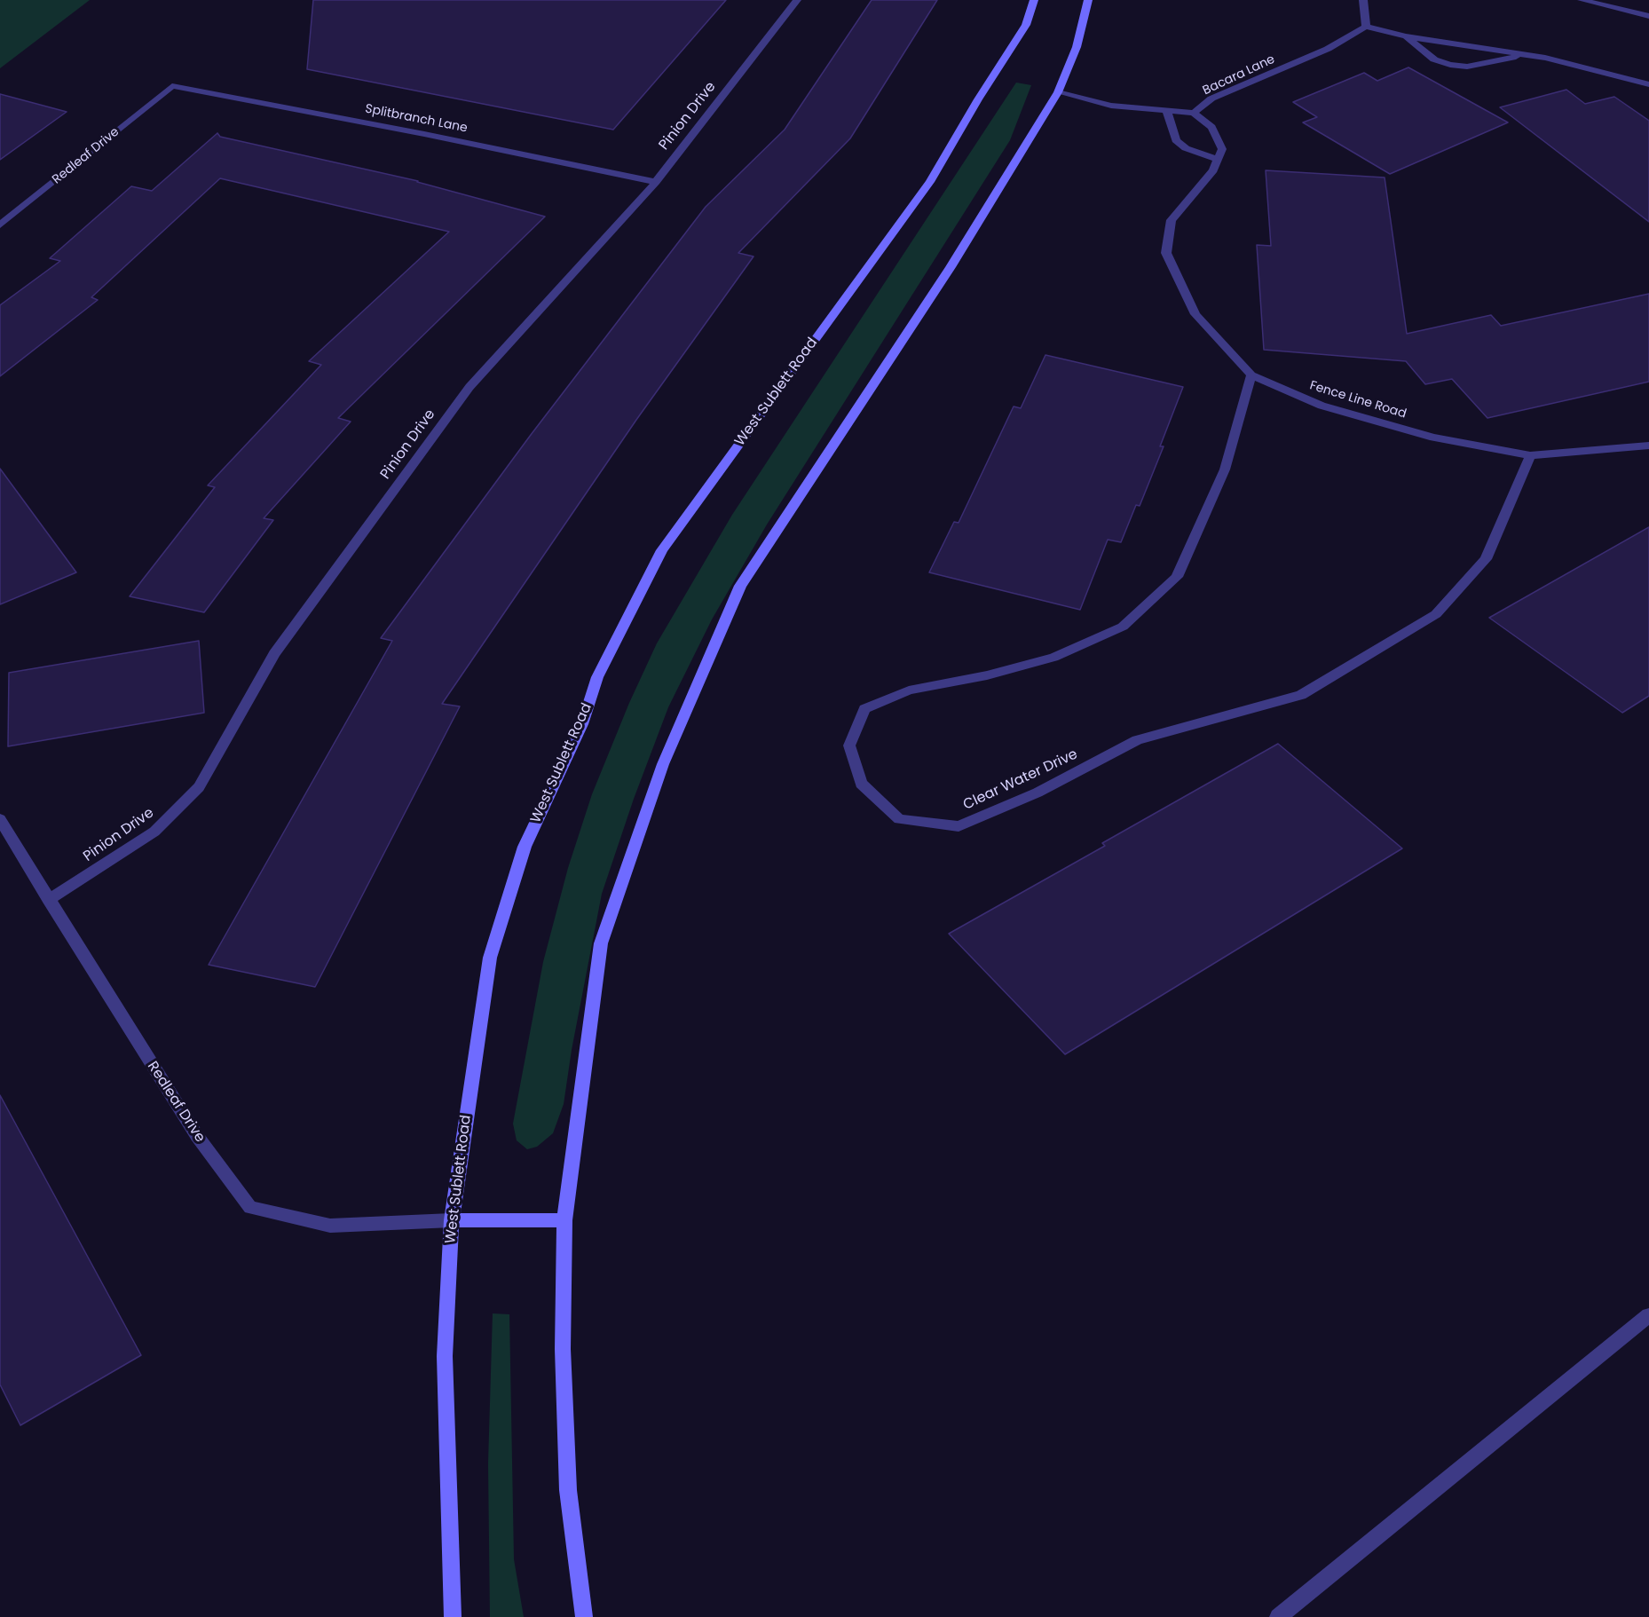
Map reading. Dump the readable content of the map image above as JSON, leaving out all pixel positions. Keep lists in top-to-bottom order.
{
  "streets": {
    "main road": ["West Sublett Road"],
    "street": [
      "Bacara Lane",
      "Pinion Drive",
      "Splitbranch Lane",
      "Redleaf Drive",
      "Fence Line Road",
      "Clear Water Drive"
    ]
  },
  "crossings": [
    ["Pinion Drive", "Splitbranch Lane"],
    ["Pinion Drive", "Redleaf Drive"],
    ["Splitbranch Lane", "Redleaf Drive"],
    ["Redleaf Drive", "West Sublett Road"],
    ["Fence Line Road", "Clear Water Drive"]
  ]
}
